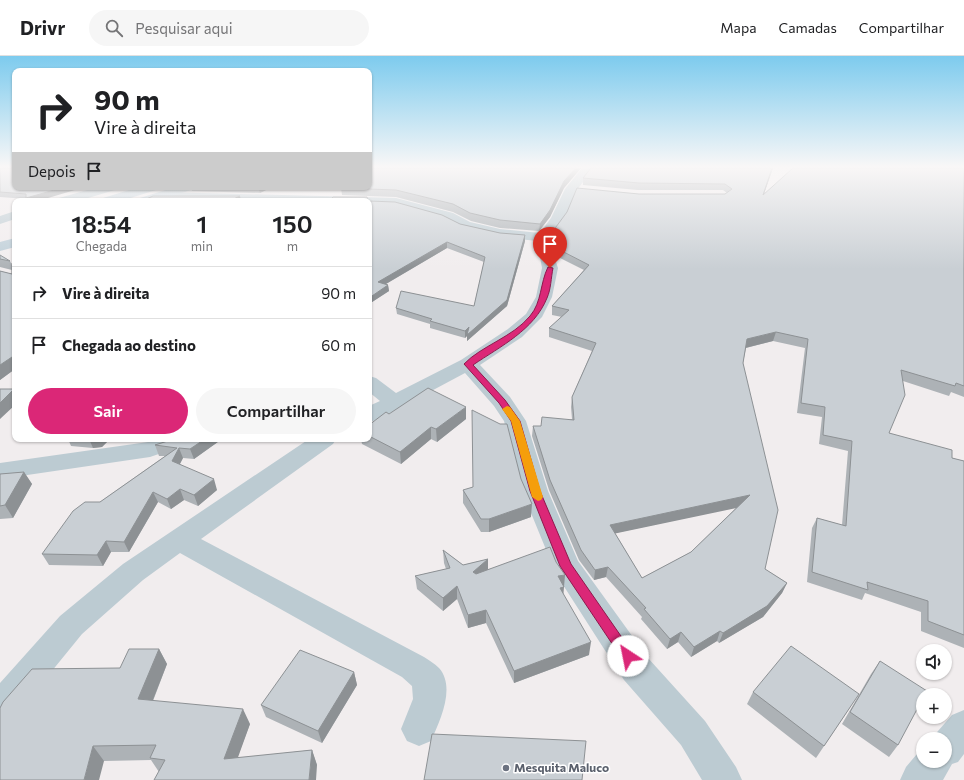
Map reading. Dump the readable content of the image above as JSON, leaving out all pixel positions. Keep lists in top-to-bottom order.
{
  "places": ["Mesquita Maluco"],
  "page": {
    "header": "Drivr",
    "search": "Pesquisar aqui",
    "nav": ["Mapa", "Camadas", "Compartilhar"],
    "turn": ["90 m", "Vire à direita"],
    "then": "Depois",
    "eta": [
      "18:54",
      "Chegada",
      "1",
      "min",
      "150",
      "m"
    ],
    "list": [
      {
        "name": "Vire à direita",
        "value": "90 m"
      },
      {
        "name": "Chegada ao destino",
        "value": "60 m"
      }
    ],
    "buttons": ["Sair", "Compartilhar"],
    "map_buttons": ["+", "−"]
  }
}
